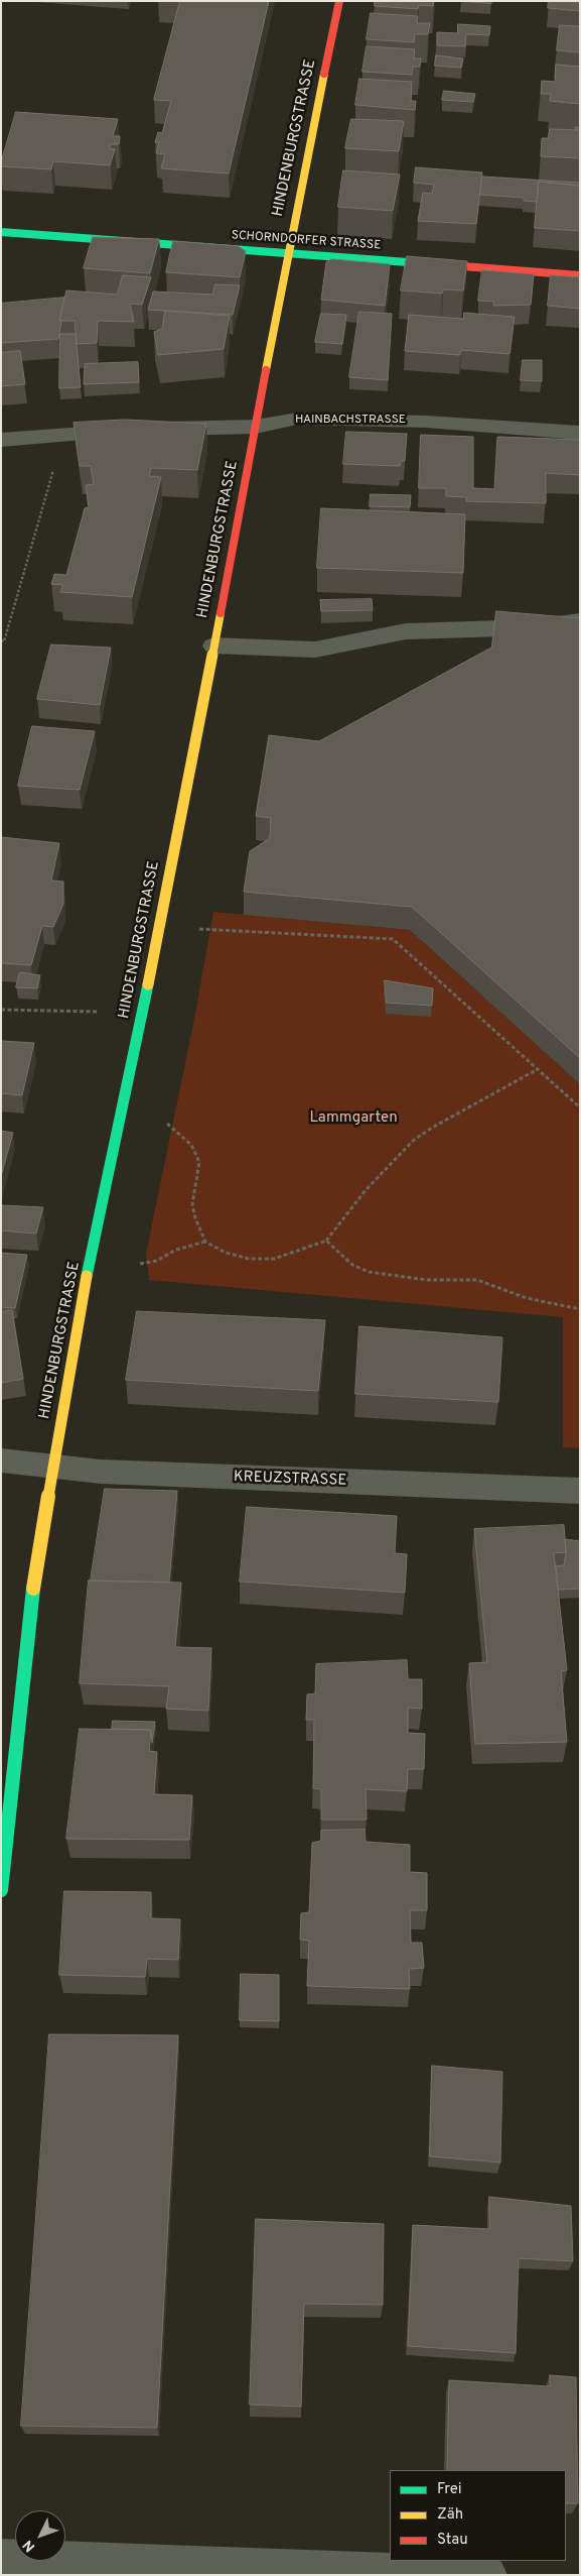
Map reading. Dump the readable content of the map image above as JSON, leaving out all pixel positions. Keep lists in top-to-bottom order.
{
  "streets": {
    "street": [
      "HINDENBURGSTRASSE",
      "SCHORNDORFER STRASSE",
      "HAINBACHSTRASSE",
      "KREUZSTRASSE"
    ]
  },
  "crossings": [
    ["HINDENBURGSTRASSE", "SCHORNDORFER STRASSE"],
    ["HINDENBURGSTRASSE", "HAINBACHSTRASSE"],
    ["HINDENBURGSTRASSE", "KREUZSTRASSE"]
  ],
  "parks": ["Lammgarten"],
  "legend": ["Frei", "Zäh", "Stau"],
  "north": "bottom left"
}
